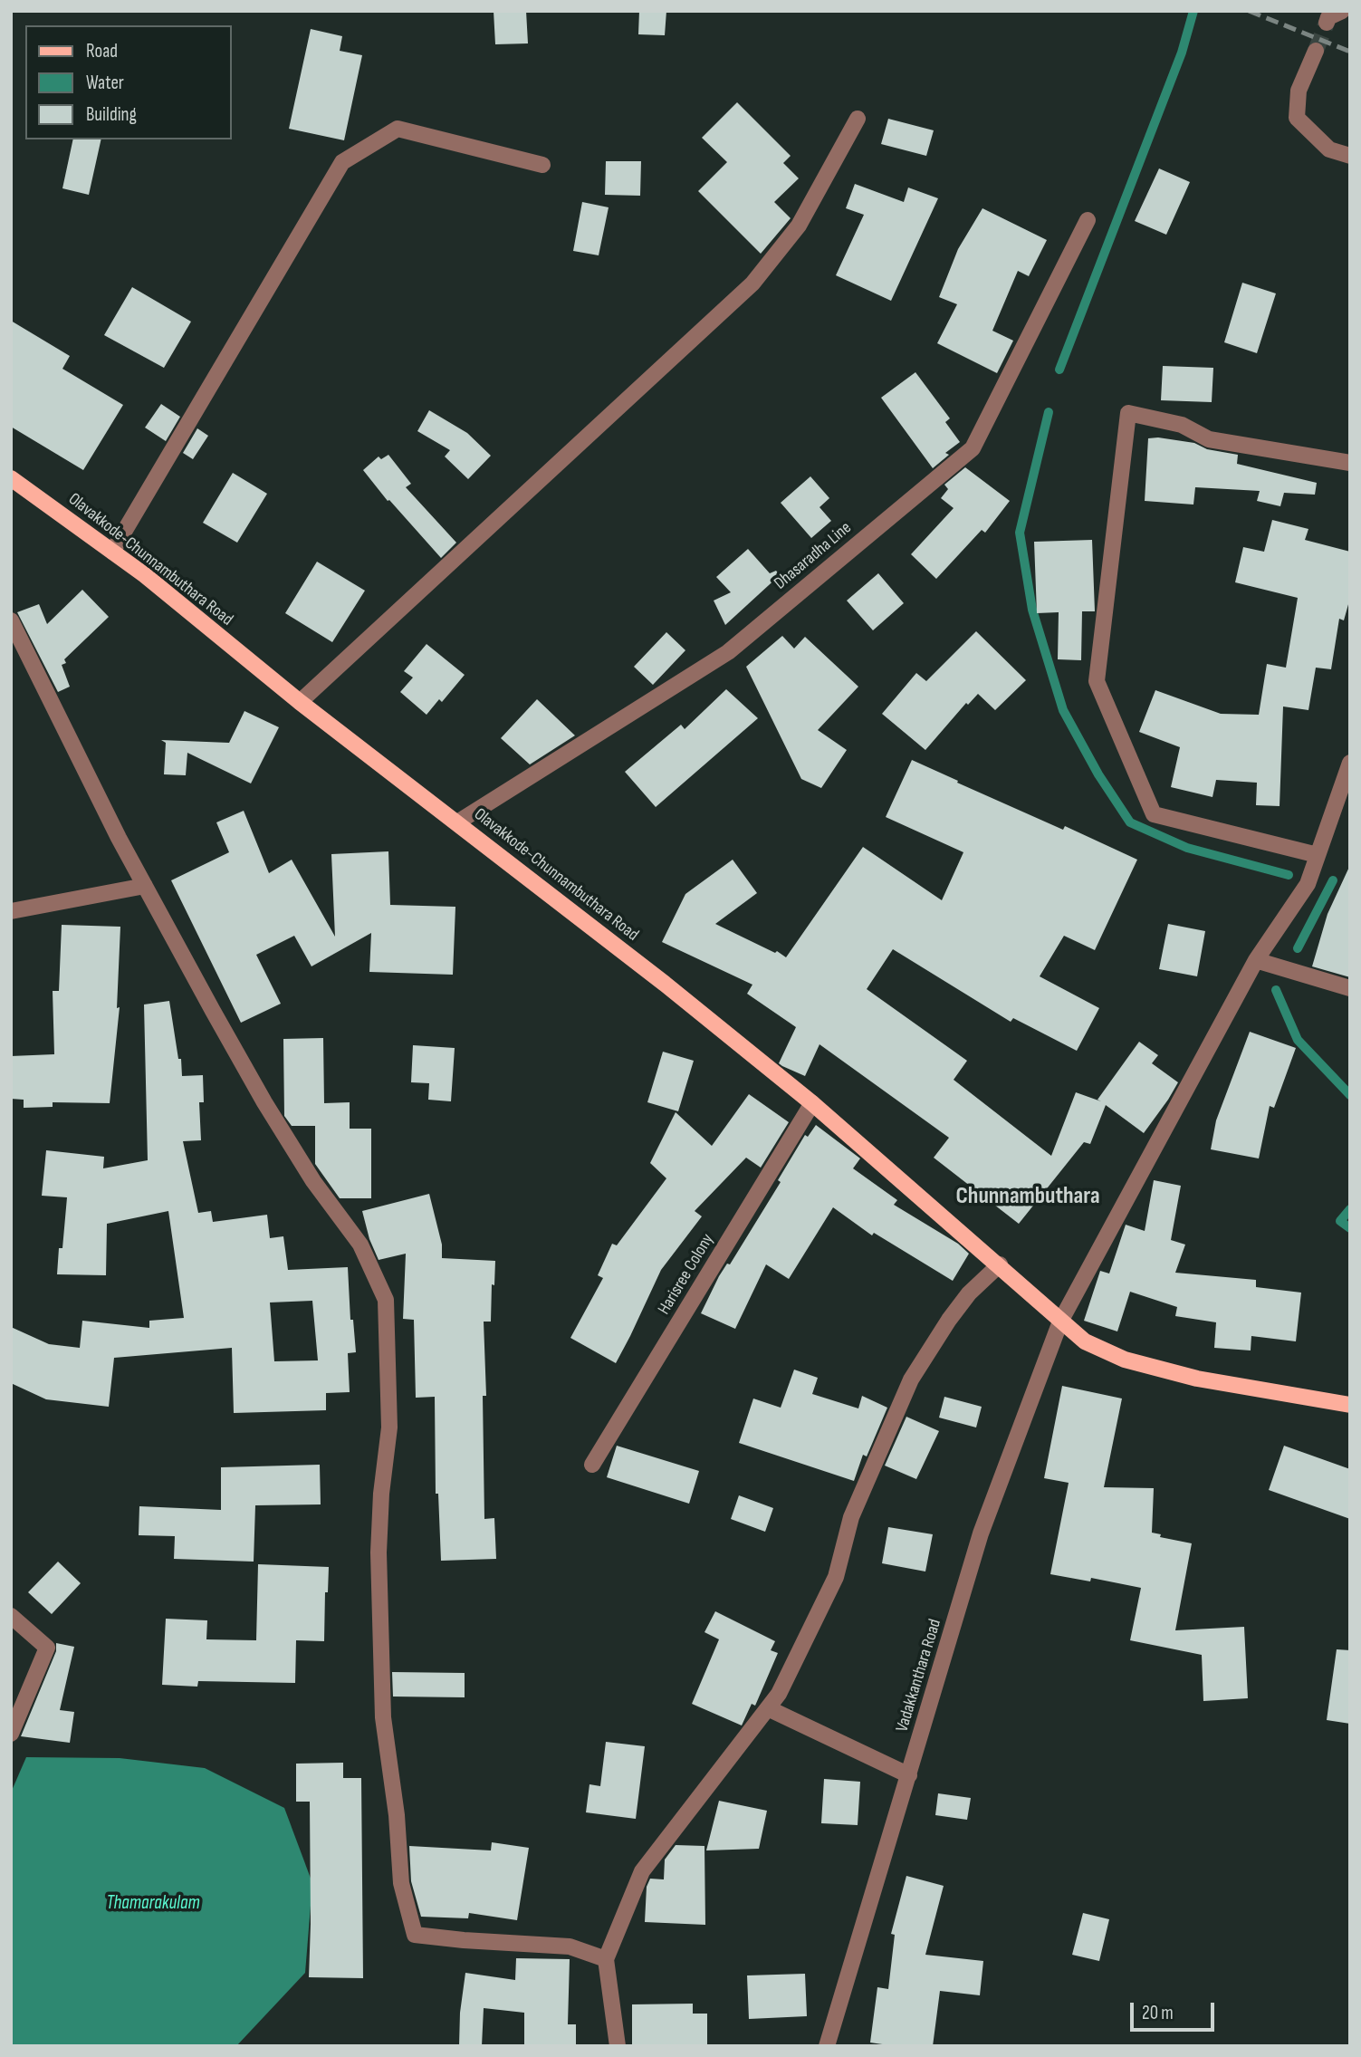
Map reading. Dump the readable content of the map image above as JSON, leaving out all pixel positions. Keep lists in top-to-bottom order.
{
  "streets": {
    "main road": ["Olavakkode-Chunnambuthara Road"],
    "street": ["Dhasaradha Line", "Harisree Colony", "Vadakkanthara Road"]
  },
  "crossings": [
    ["Dhasaradha Line", "Olavakkode-Chunnambuthara Road"],
    ["Olavakkode-Chunnambuthara Road", "Harisree Colony"],
    ["Olavakkode-Chunnambuthara Road", "Vadakkanthara Road"]
  ],
  "districts": ["Chunnambuthara"],
  "water": ["Thamarakulam"],
  "legend": ["Road", "Water", "Building"],
  "scale_bar": "20 m"
}
